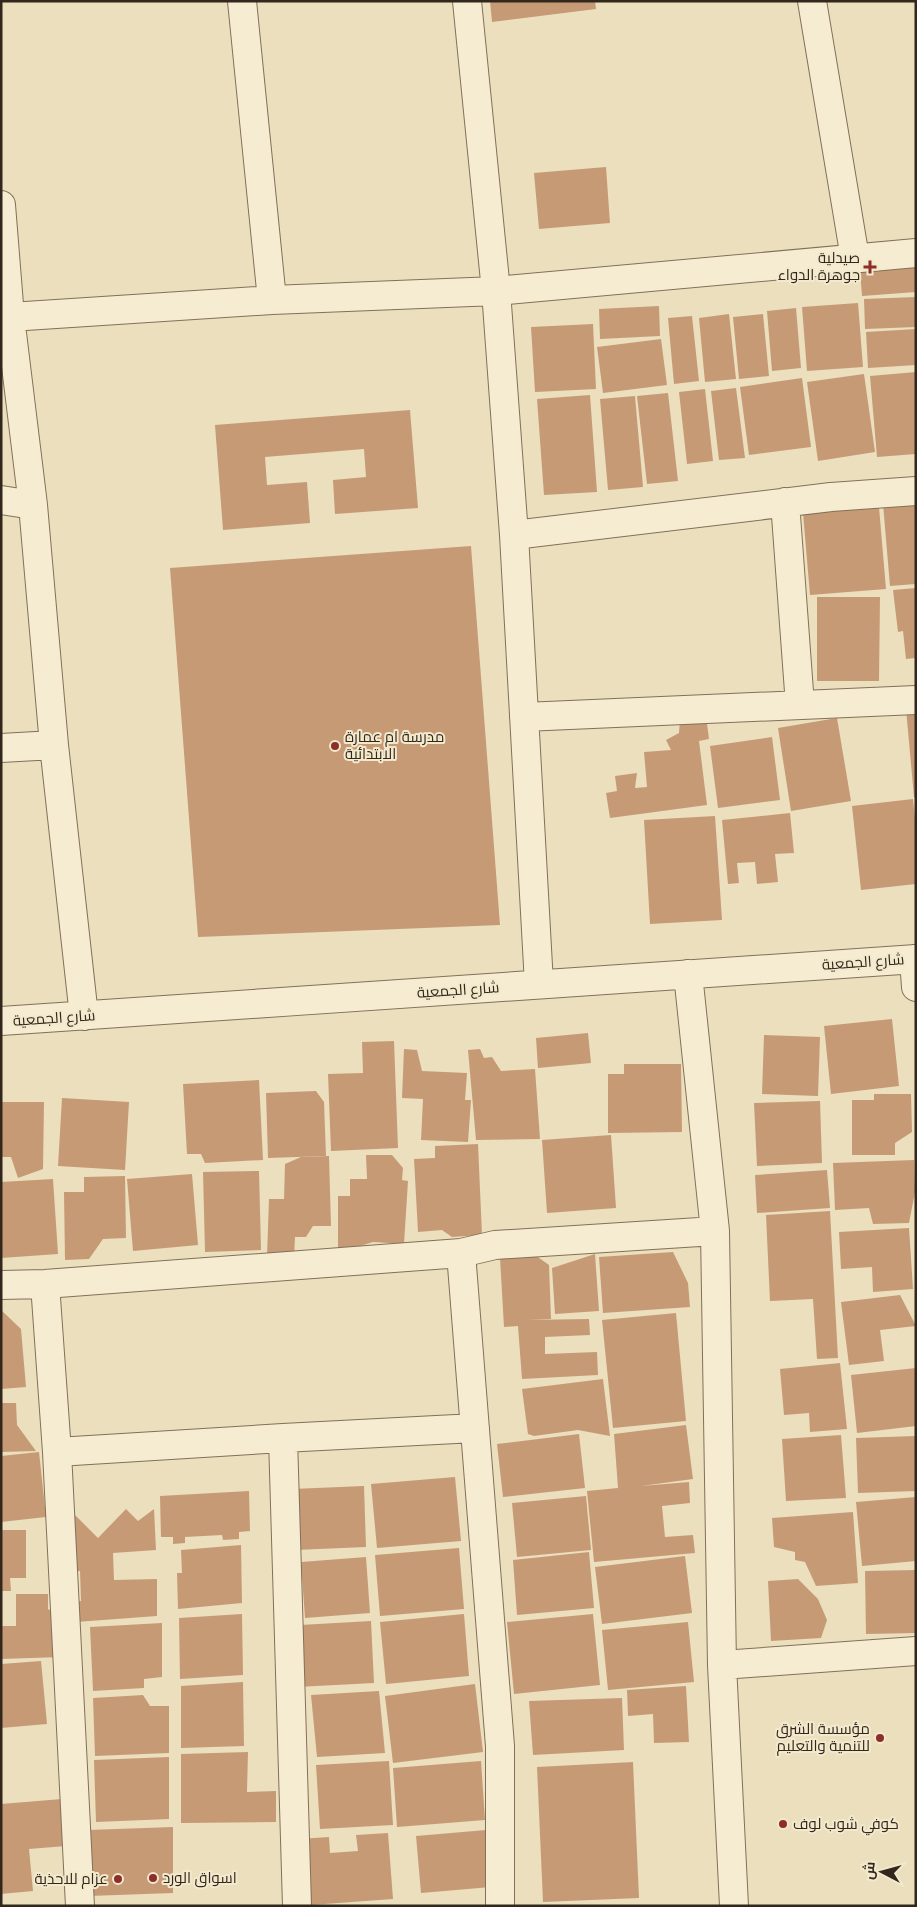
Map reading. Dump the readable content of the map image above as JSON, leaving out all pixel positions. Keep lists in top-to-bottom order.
{
  "streets": {
    "street": ["شارع الجمعية"]
  },
  "places": {
    "health": ["صيدلية جوهرة الدواء"],
    "other": [
      "مدرسة ام عمارة الابتدائية",
      "مؤسسة الشرق للتنمية والتعليم",
      "كوفي شوب لوف",
      "اسواق الورد",
      "عزام للاحذية"
    ]
  },
  "north": "left"
}
